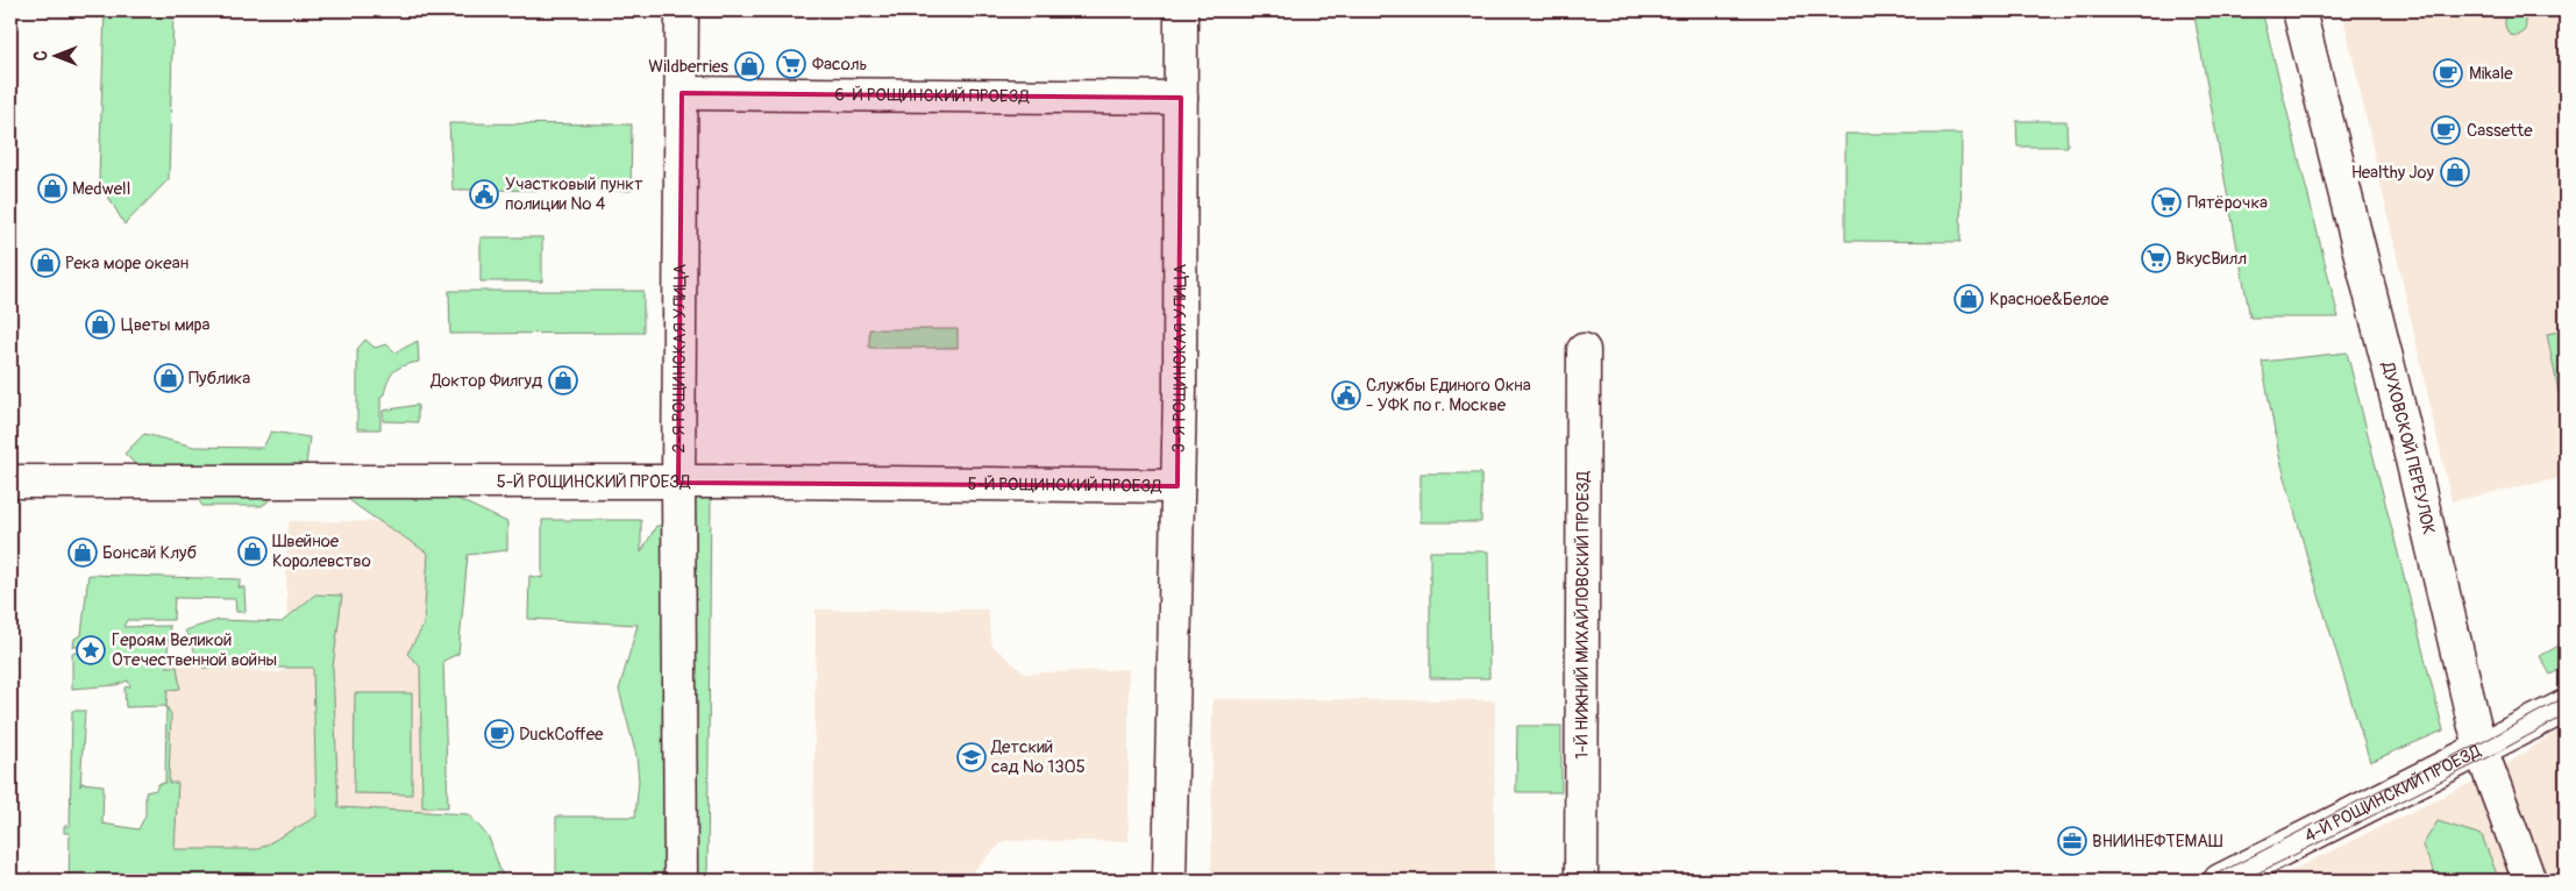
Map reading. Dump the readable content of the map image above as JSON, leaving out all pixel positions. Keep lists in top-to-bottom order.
{
  "streets": {
    "street": [
      "6-Й РОЩИНСКИЙ ПРОЕЗД",
      "2-Я РОЩИНСКАЯ УЛИЦА",
      "3-Я РОЩИНСКАЯ УЛИЦА",
      "ДУХОВСКОЙ ПЕРЕУЛОК",
      "5-Й РОЩИНСКИЙ ПРОЕЗД",
      "1-Й НИЖНИЙ МИХАЙЛОВСКИЙ ПРОЕЗД",
      "4-Й РОЩИНСКИЙ ПРОЕЗД"
    ]
  },
  "crossings": [
    ["6-Й РОЩИНСКИЙ ПРОЕЗД", "2-Я РОЩИНСКАЯ УЛИЦА"],
    ["6-Й РОЩИНСКИЙ ПРОЕЗД", "3-Я РОЩИНСКАЯ УЛИЦА"],
    ["2-Я РОЩИНСКАЯ УЛИЦА", "5-Й РОЩИНСКИЙ ПРОЕЗД"],
    ["3-Я РОЩИНСКАЯ УЛИЦА", "5-Й РОЩИНСКИЙ ПРОЕЗД"],
    ["ДУХОВСКОЙ ПЕРЕУЛОК", "4-Й РОЩИНСКИЙ ПРОЕЗД"]
  ],
  "places": {
    "supermarket": ["Фасоль", "Пятёрочка", "ВкусВилл"],
    "shop": [
      "Wildberries",
      "Healthy Joy",
      "Medwell",
      "Река море океан",
      "Красное&Белое",
      "Цветы мира",
      "Публика",
      "Доктор Филгуд",
      "Швейное Королевство",
      "Бонсай Клуб"
    ],
    "cafe": ["Mikale", "Cassette", "DuckCoffee"],
    "public building": ["Участковый пункт полиции № 4", "Службы Единого Окна - УФК по г. Москве"],
    "place": ["Героям Великой Отечественной войны"],
    "school or university": ["Детский сад № 1305"],
    "office": ["ВНИИНЕФТЕМАШ"]
  },
  "north": "left"
}
